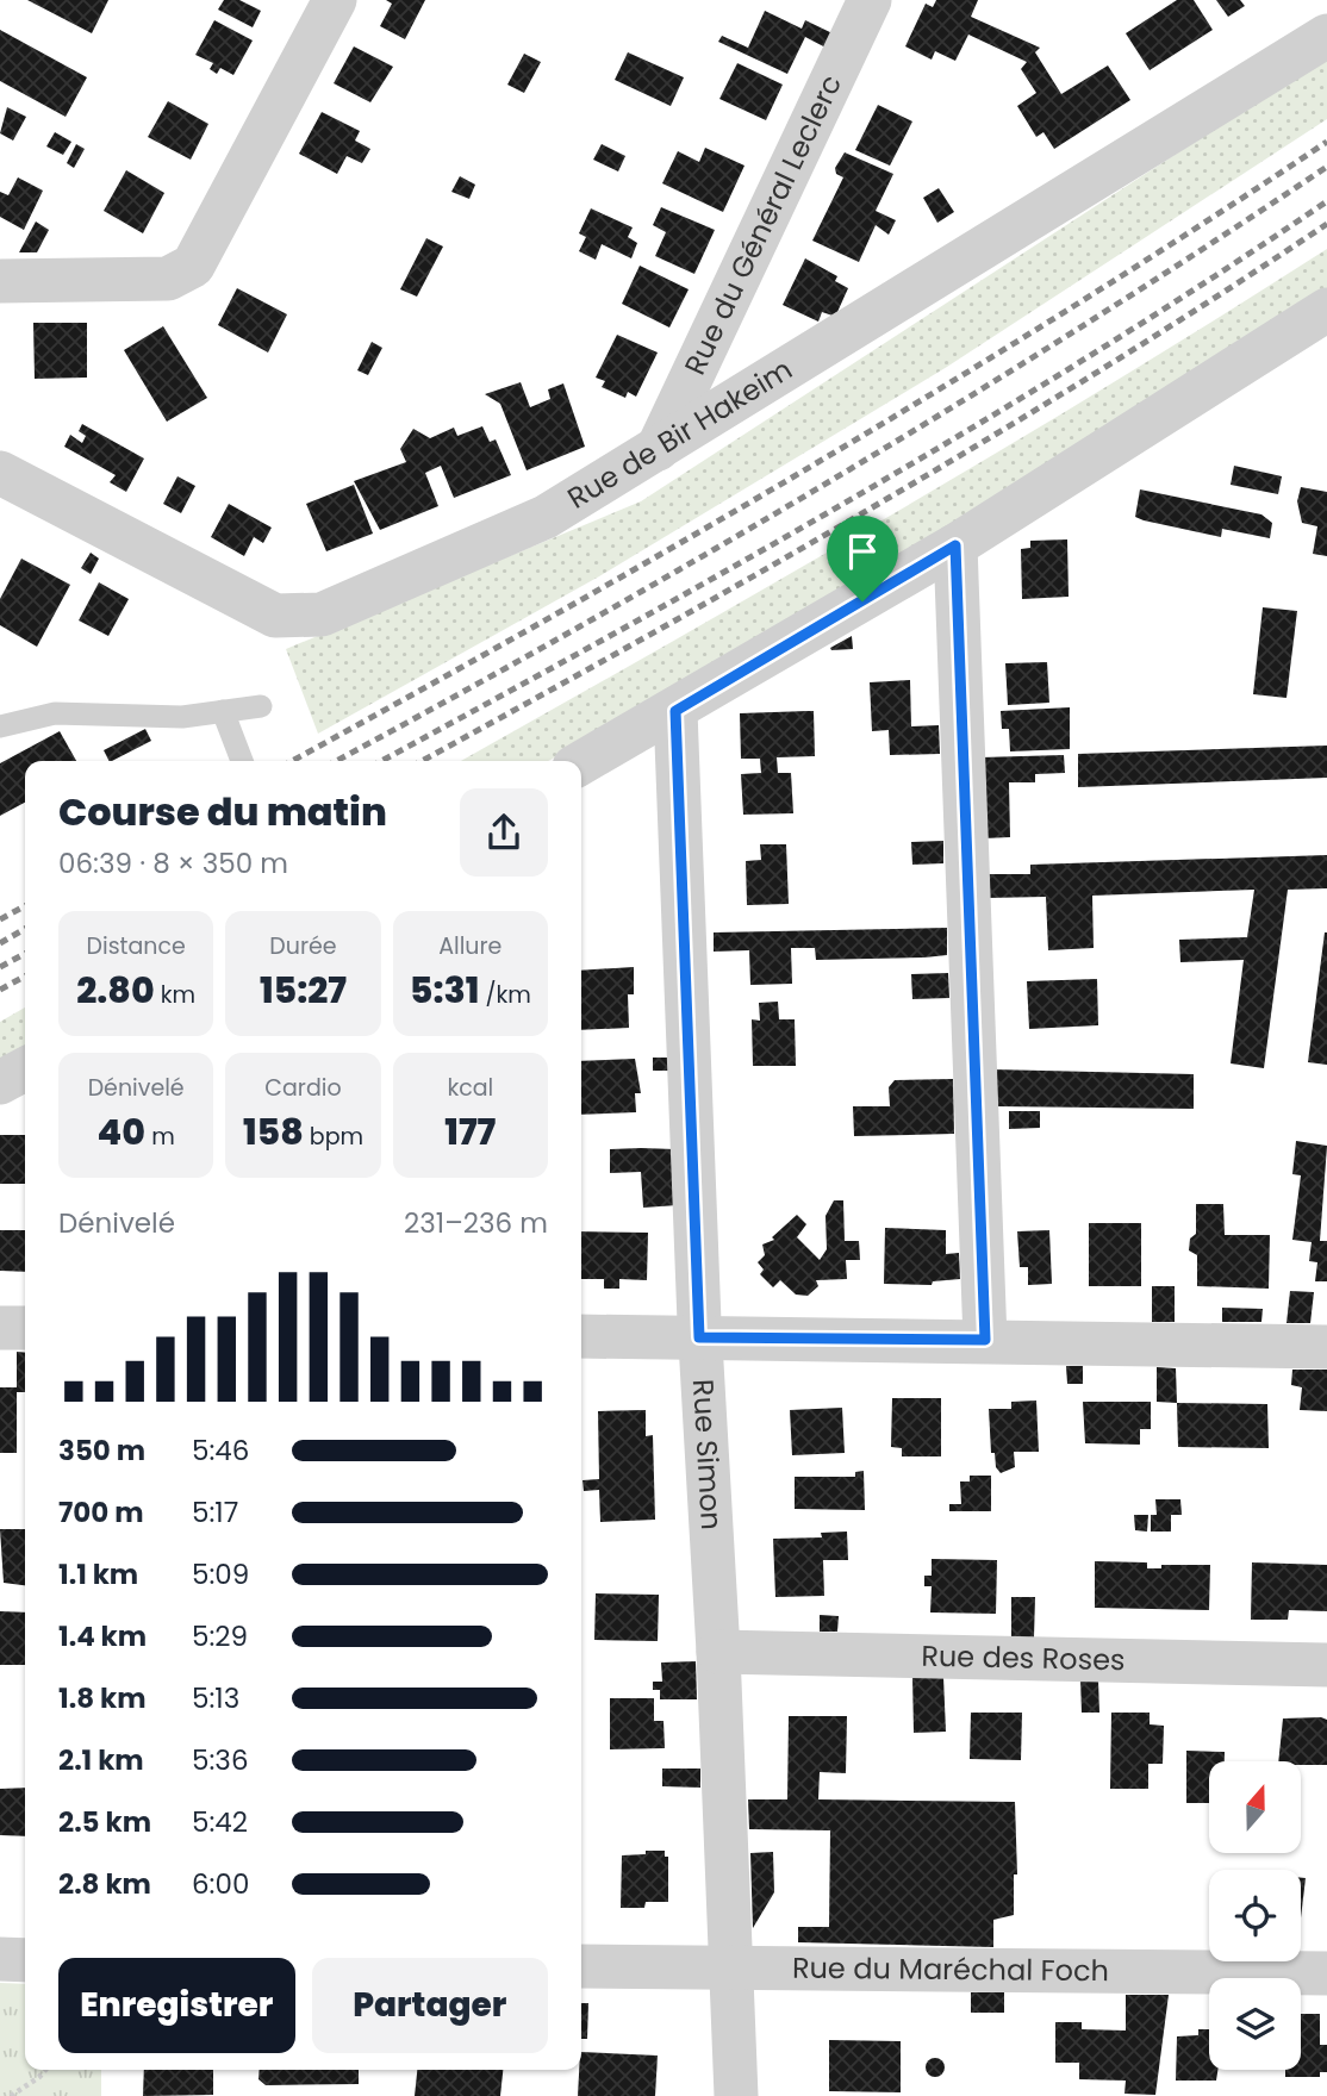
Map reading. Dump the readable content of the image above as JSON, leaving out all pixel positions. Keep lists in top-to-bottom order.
{
  "streets": {
    "street": [
      "Rue du Général Leclerc",
      "Rue de Bir Hakeim",
      "Rue Simon",
      "Rue des Roses",
      "Rue du Maréchal Foch"
    ]
  },
  "crossings": [
    ["Rue du Général Leclerc", "Rue de Bir Hakeim"],
    ["Rue Simon", "Rue des Roses"],
    ["Rue Simon", "Rue du Maréchal Foch"]
  ],
  "north": "top",
  "page": {
    "heading": ["Course du matin", "06:39 · 8 × 350 m"],
    "stats": [
      ["Distance", "2.80 km"],
      ["Durée", "15:27"],
      ["Allure", "5:31 /km"],
      ["Dénivelé", "40 m"],
      ["Cardio", "158 bpm"],
      ["kcal", "177"]
    ],
    "chart": ["Dénivelé", "231–236 m"],
    "list": [
      {
        "name": "350 m",
        "note": "5:46"
      },
      {
        "name": "700 m",
        "note": "5:17"
      },
      {
        "name": "1.1 km",
        "note": "5:09"
      },
      {
        "name": "1.4 km",
        "note": "5:29"
      },
      {
        "name": "1.8 km",
        "note": "5:13"
      },
      {
        "name": "2.1 km",
        "note": "5:36"
      },
      {
        "name": "2.5 km",
        "note": "5:42"
      },
      {
        "name": "2.8 km",
        "note": "6:00"
      }
    ],
    "buttons": ["Enregistrer", "Partager"]
  }
}
